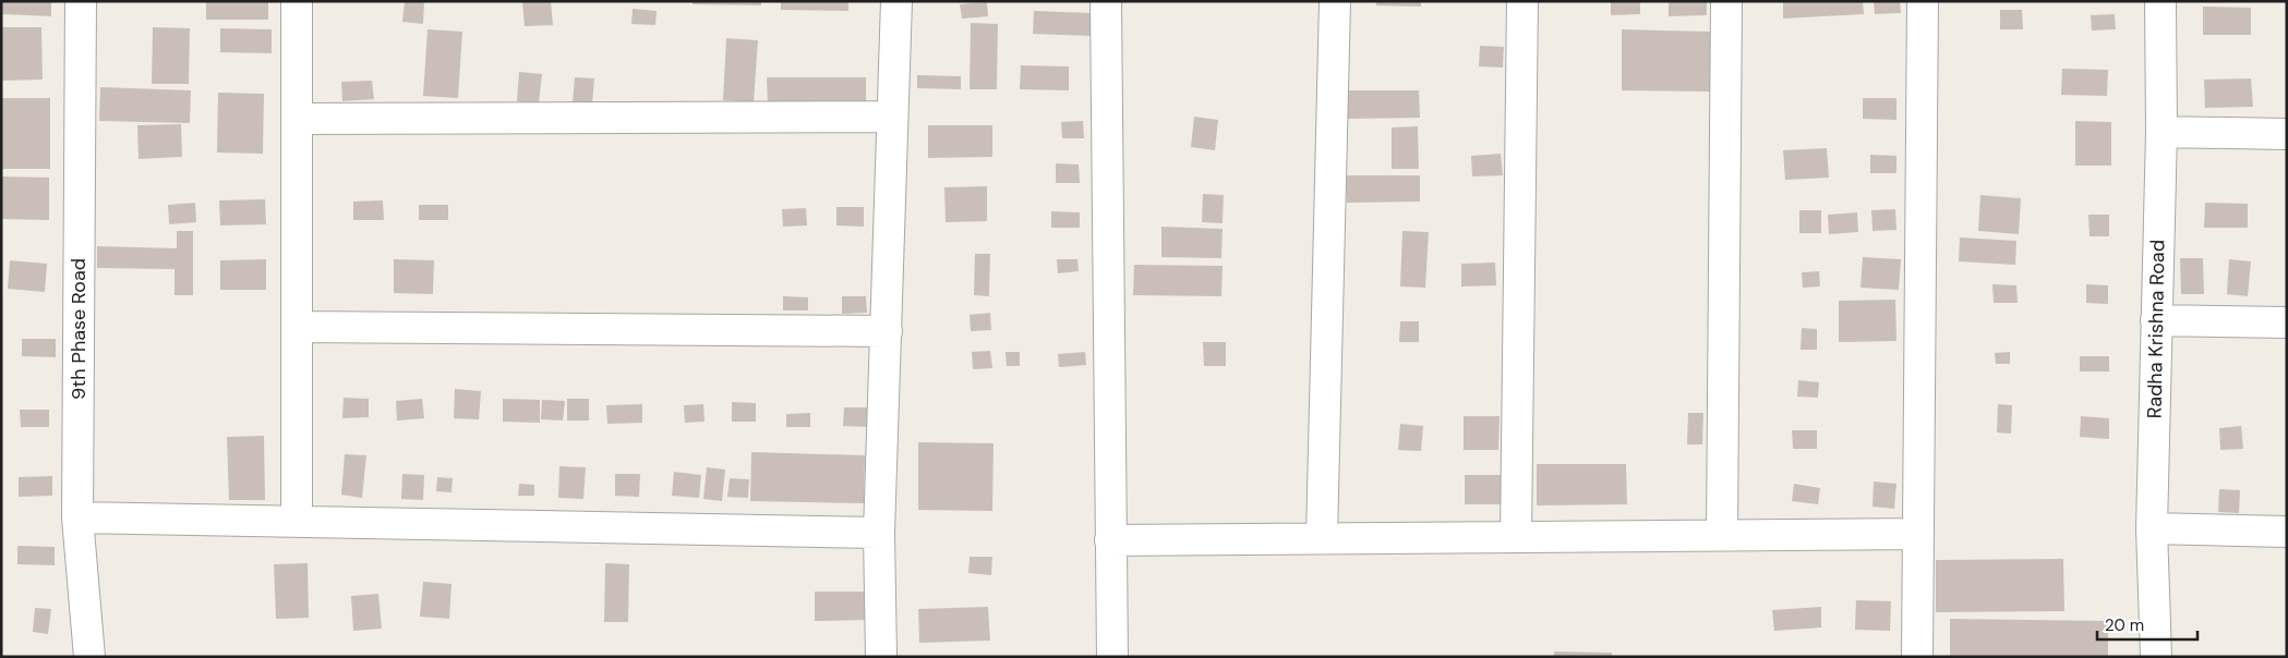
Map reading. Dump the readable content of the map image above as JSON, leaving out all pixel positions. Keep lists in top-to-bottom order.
{
  "streets": {
    "street": ["9th Phase Road", "Radha Krishna Road"]
  },
  "scale_bar": "20 m"
}
